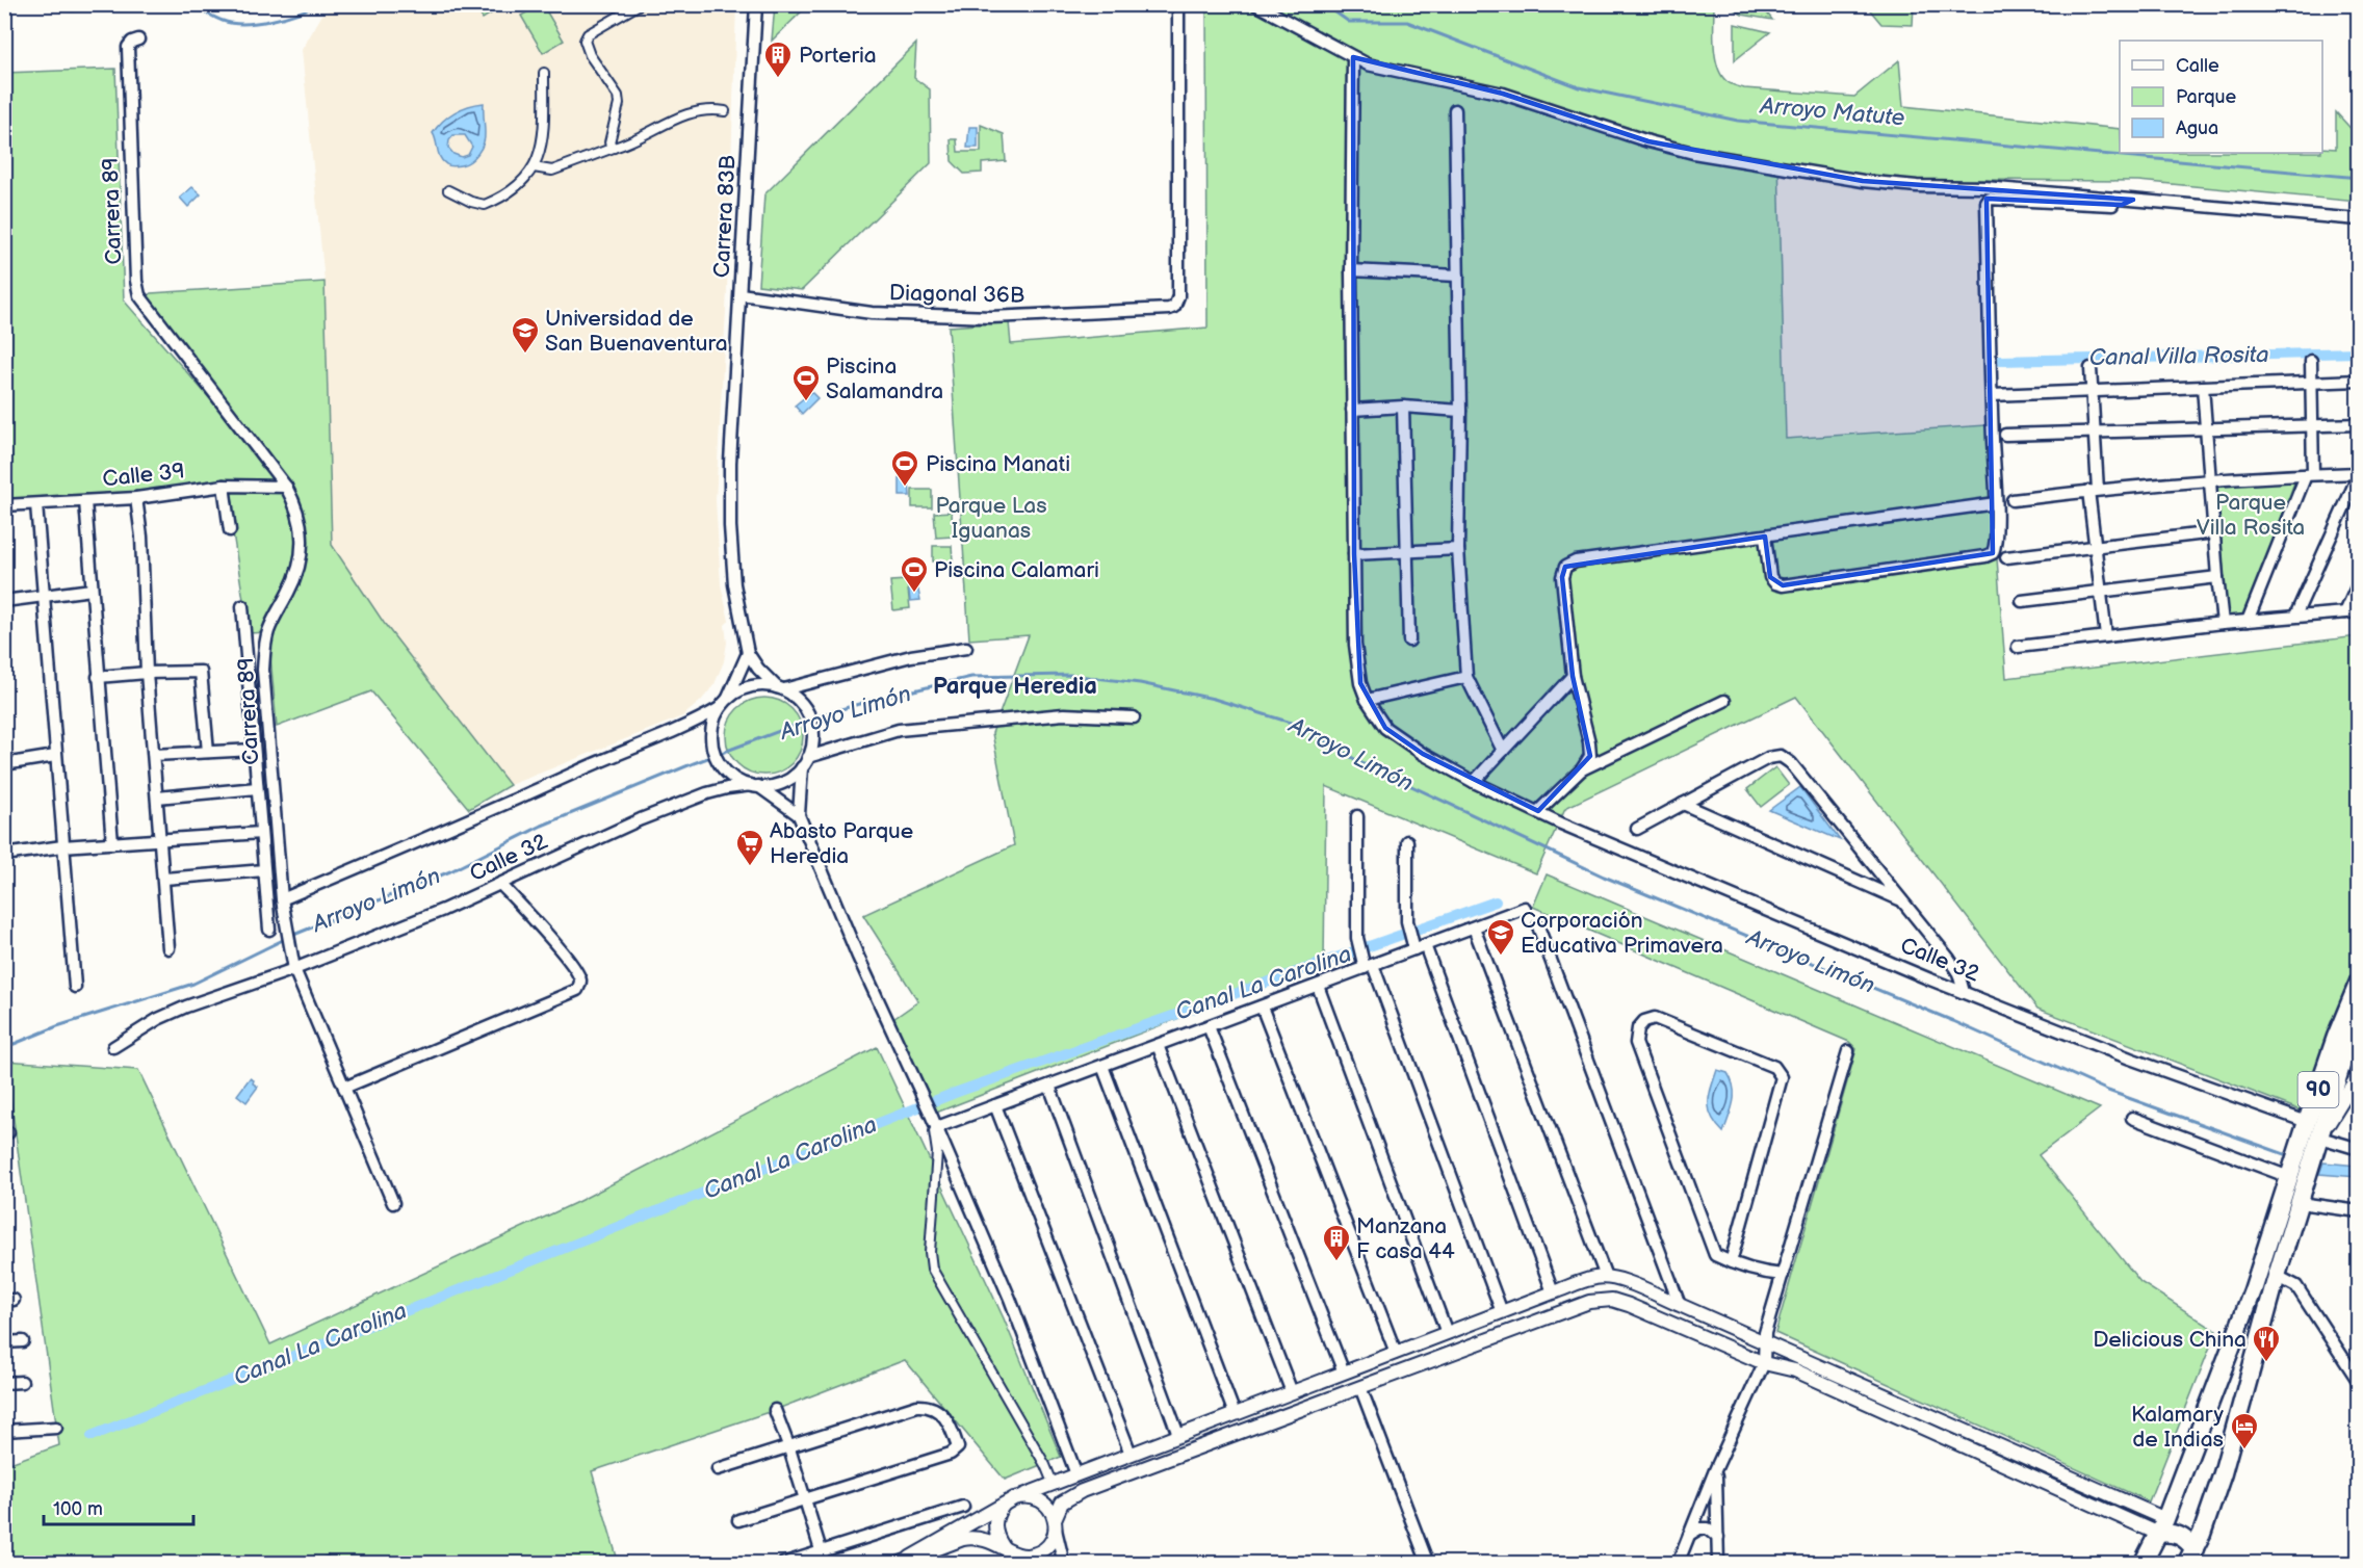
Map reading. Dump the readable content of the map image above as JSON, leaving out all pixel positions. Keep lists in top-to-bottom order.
{
  "streets": {
    "highway": ["90"],
    "street": [
      "Carrera 89",
      "Carrera 83B",
      "Diagonal 36B",
      "Calle 39",
      "Calle 32"
    ]
  },
  "crossings": [
    ["Carrera 89", "Calle 39"],
    ["Carrera 89", "Calle 32"],
    ["Carrera 83B", "Diagonal 36B"],
    ["Carrera 83B", "Calle 32"],
    ["Calle 32", "90"]
  ],
  "districts": ["Parque Heredia"],
  "water": [
    "Arroyo Matute",
    "Canal Villa Rosita",
    "Arroyo Limón",
    "Canal La Carolina"
  ],
  "parks": ["Parque Villa Rosita", "Parque Las Iguanas"],
  "places": {
    "building": ["Porteria", "Manzana F casa 44"],
    "school or university": ["Universidad de San Buenaventura", "Corporación Educativa Primavera"],
    "sports": ["Piscina Salamandra", "Piscina Manati", "Piscina Calamari"],
    "supermarket": ["Abasto Parque Heredia"],
    "restaurant": ["Delicious China"],
    "hotel": ["Kalamary de Indias"]
  },
  "legend": ["Calle", "Parque", "Agua"],
  "scale_bar": "100 m"
}
